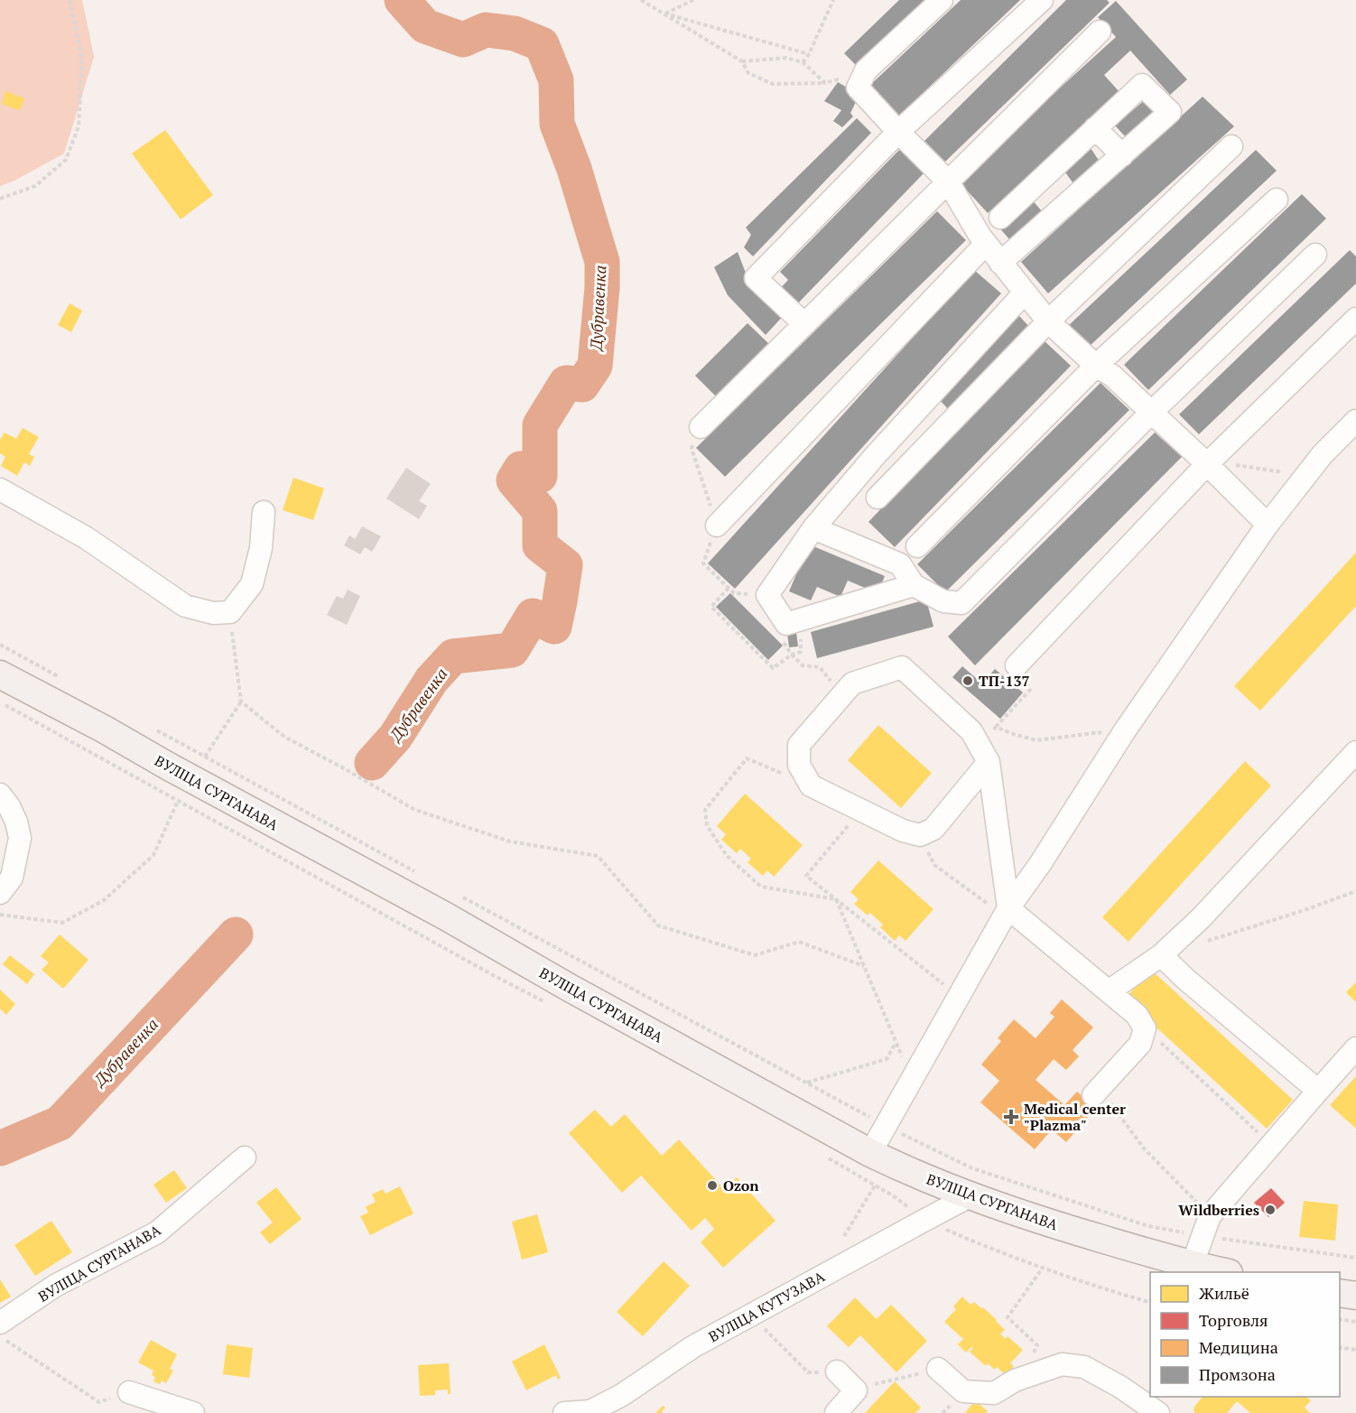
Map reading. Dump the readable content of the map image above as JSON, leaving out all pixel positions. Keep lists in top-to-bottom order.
{
  "streets": {
    "main road": ["ВУЛІЦА СУРГАНАВА"],
    "street": ["ВУЛІЦА КУТУЗАВА"]
  },
  "crossings": [
    ["ВУЛІЦА СУРГАНАВА", "ВУЛІЦА КУТУЗАВА"]
  ],
  "water": ["Дубравенка"],
  "places": {
    "other": ["ТП-137", "Ozon", "Wildberries"],
    "health": ["Medical center \"Plazma\""]
  },
  "legend": [
    "Жильё",
    "Торговля",
    "Медицина",
    "Промзона"
  ]
}
